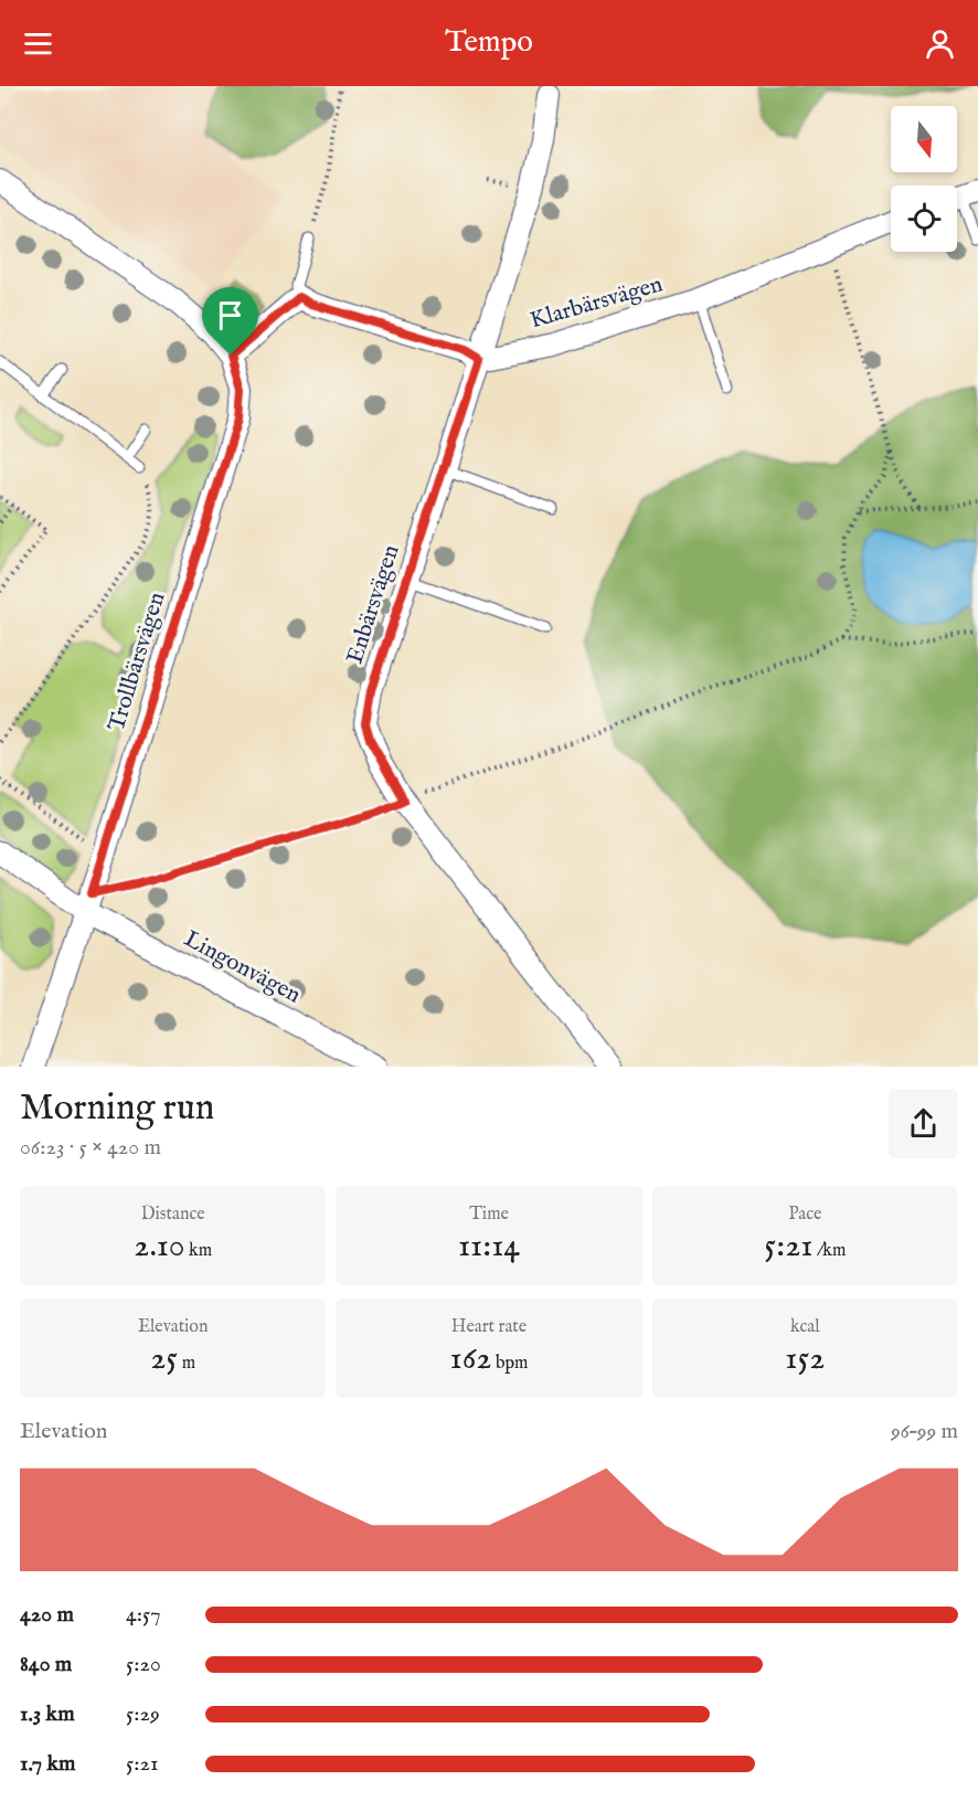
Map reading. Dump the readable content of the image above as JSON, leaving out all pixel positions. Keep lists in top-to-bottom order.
{
  "streets": {
    "street": [
      "Klarbärsvägen",
      "Enbärsvägen",
      "Trollbärsvägen",
      "Lingonvägen"
    ]
  },
  "crossings": [
    ["Klarbärsvägen", "Enbärsvägen"],
    ["Trollbärsvägen", "Lingonvägen"]
  ],
  "north": "bottom",
  "page": {
    "header": "Tempo",
    "heading": ["Morning run", "06:23 · 5 × 420 m"],
    "stats": [
      ["Distance", "2.10 km"],
      ["Time", "11:14"],
      ["Pace", "5:21 /km"],
      ["Elevation", "25 m"],
      ["Heart rate", "162 bpm"],
      ["kcal", "152"]
    ],
    "chart": ["Elevation", "96–99 m"],
    "list": [
      {
        "name": "420 m",
        "note": "4:57"
      },
      {
        "name": "840 m",
        "note": "5:20"
      },
      {
        "name": "1.3 km",
        "note": "5:29"
      },
      {
        "name": "1.7 km",
        "note": "5:21"
      }
    ]
  }
}
